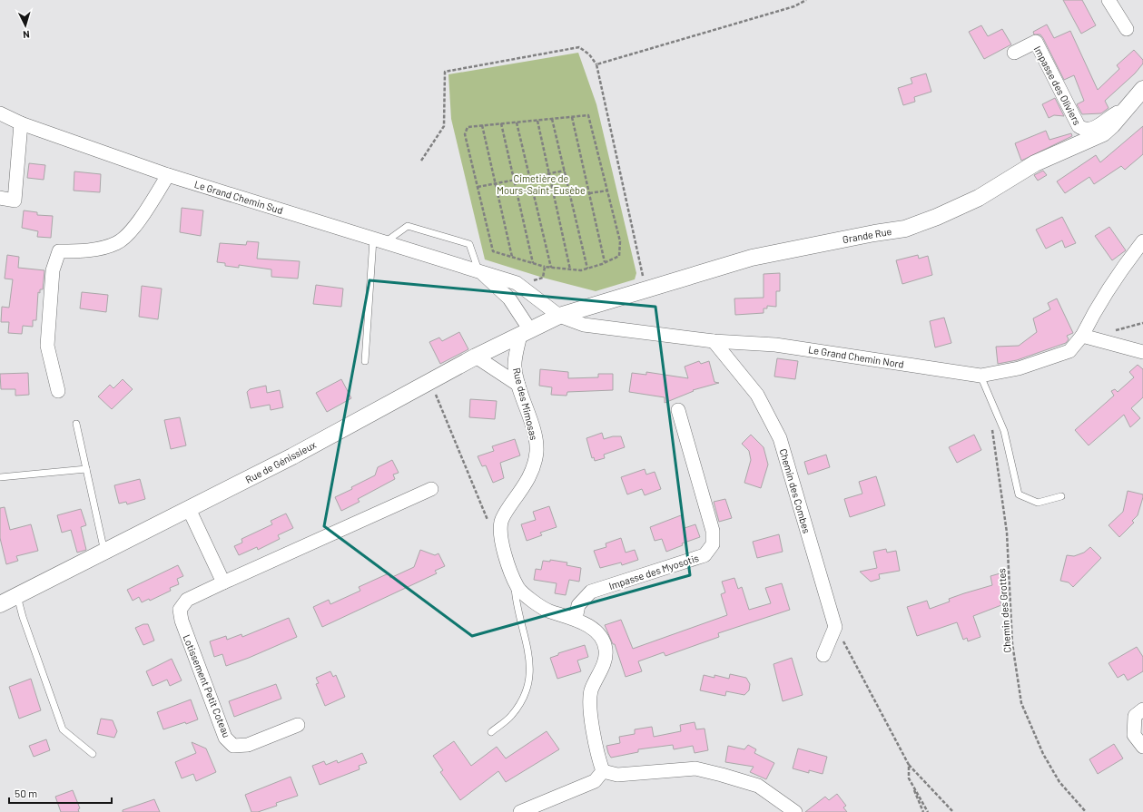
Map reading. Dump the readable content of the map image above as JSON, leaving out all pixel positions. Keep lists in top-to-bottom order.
{
  "streets": {
    "street": [
      "Impasse des Oliviers",
      "Le Grand Chemin Sud",
      "Grande Rue",
      "Le Grand Chemin Nord",
      "Rue des Mimosas",
      "Rue de Génissieux",
      "Chemin des Combes",
      "Impasse des Myosotis",
      "Lotissement Petit Coteau"
    ],
    "path": ["Chemin des Grottes"]
  },
  "crossings": [
    ["Impasse des Oliviers", "Grande Rue"],
    ["Le Grand Chemin Sud", "Grande Rue"],
    ["Le Grand Chemin Sud", "Le Grand Chemin Nord"],
    ["Le Grand Chemin Sud", "Rue de Génissieux"],
    ["Grande Rue", "Le Grand Chemin Nord"],
    ["Grande Rue", "Rue de Génissieux"],
    ["Le Grand Chemin Nord", "Rue de Génissieux"],
    ["Le Grand Chemin Nord", "Chemin des Combes"],
    ["Rue des Mimosas", "Rue de Génissieux"],
    ["Rue des Mimosas", "Impasse des Myosotis"]
  ],
  "parks": ["Cimetière de Mours-Saint-Eusèbe"],
  "scale_bar": "50 m",
  "north": "bottom"
}
